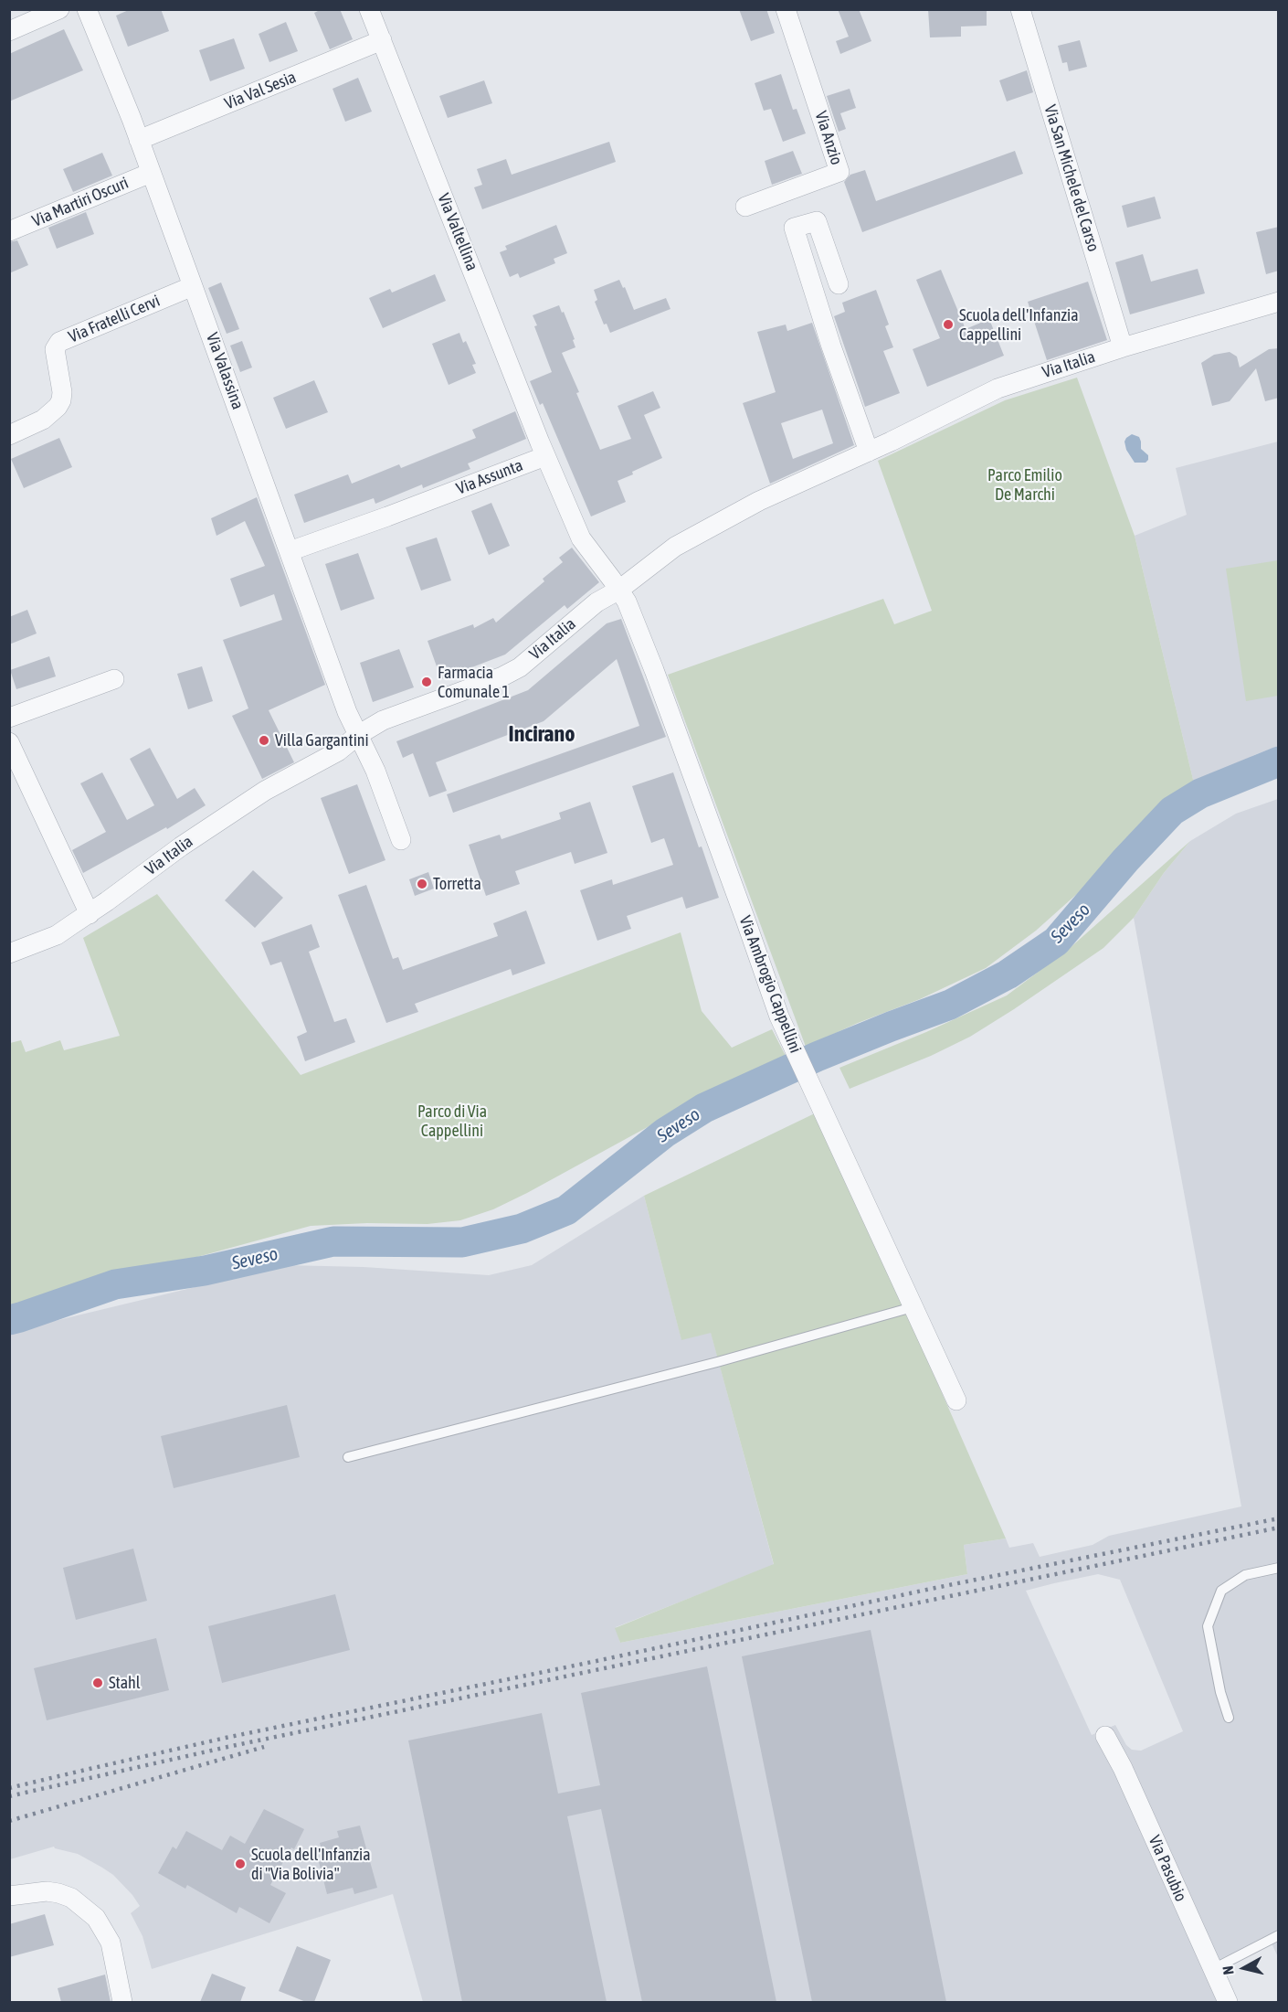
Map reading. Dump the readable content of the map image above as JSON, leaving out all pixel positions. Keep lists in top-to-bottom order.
{
  "streets": {
    "street": [
      "Via Val Sesia",
      "Via Anzio",
      "Via San Michele del Carso",
      "Via Martiri Oscuri",
      "Via Valtellina",
      "Via Fratelli Cervi",
      "Via Italia",
      "Via Valassina",
      "Via Assunta",
      "Via Ambrogio Cappellini",
      "Via Pasubio"
    ]
  },
  "crossings": [
    ["Via Val Sesia", "Via Valtellina"],
    ["Via Val Sesia", "Via Valassina"],
    ["Via San Michele del Carso", "Via Italia"],
    ["Via Martiri Oscuri", "Via Valassina"],
    ["Via Valtellina", "Via Assunta"],
    ["Via Fratelli Cervi", "Via Valassina"],
    ["Via Italia", "Via Valassina"],
    ["Via Italia", "Via Assunta"],
    ["Via Italia", "Via Ambrogio Cappellini"],
    ["Via Valassina", "Via Assunta"],
    ["Via Assunta", "Via Ambrogio Cappellini"]
  ],
  "districts": ["Incirano"],
  "water": ["Seveso"],
  "parks": ["Parco Emilio De Marchi", "Parco di Via Cappellini"],
  "places": [
    "Scuola dell'Infanzia Cappellini",
    "Farmacia Comunale 1",
    "Villa Gargantini",
    "Torretta",
    "Stahl",
    "Scuola dell'Infanzia di \"Via Bolivia\""
  ],
  "north": "left"
}
